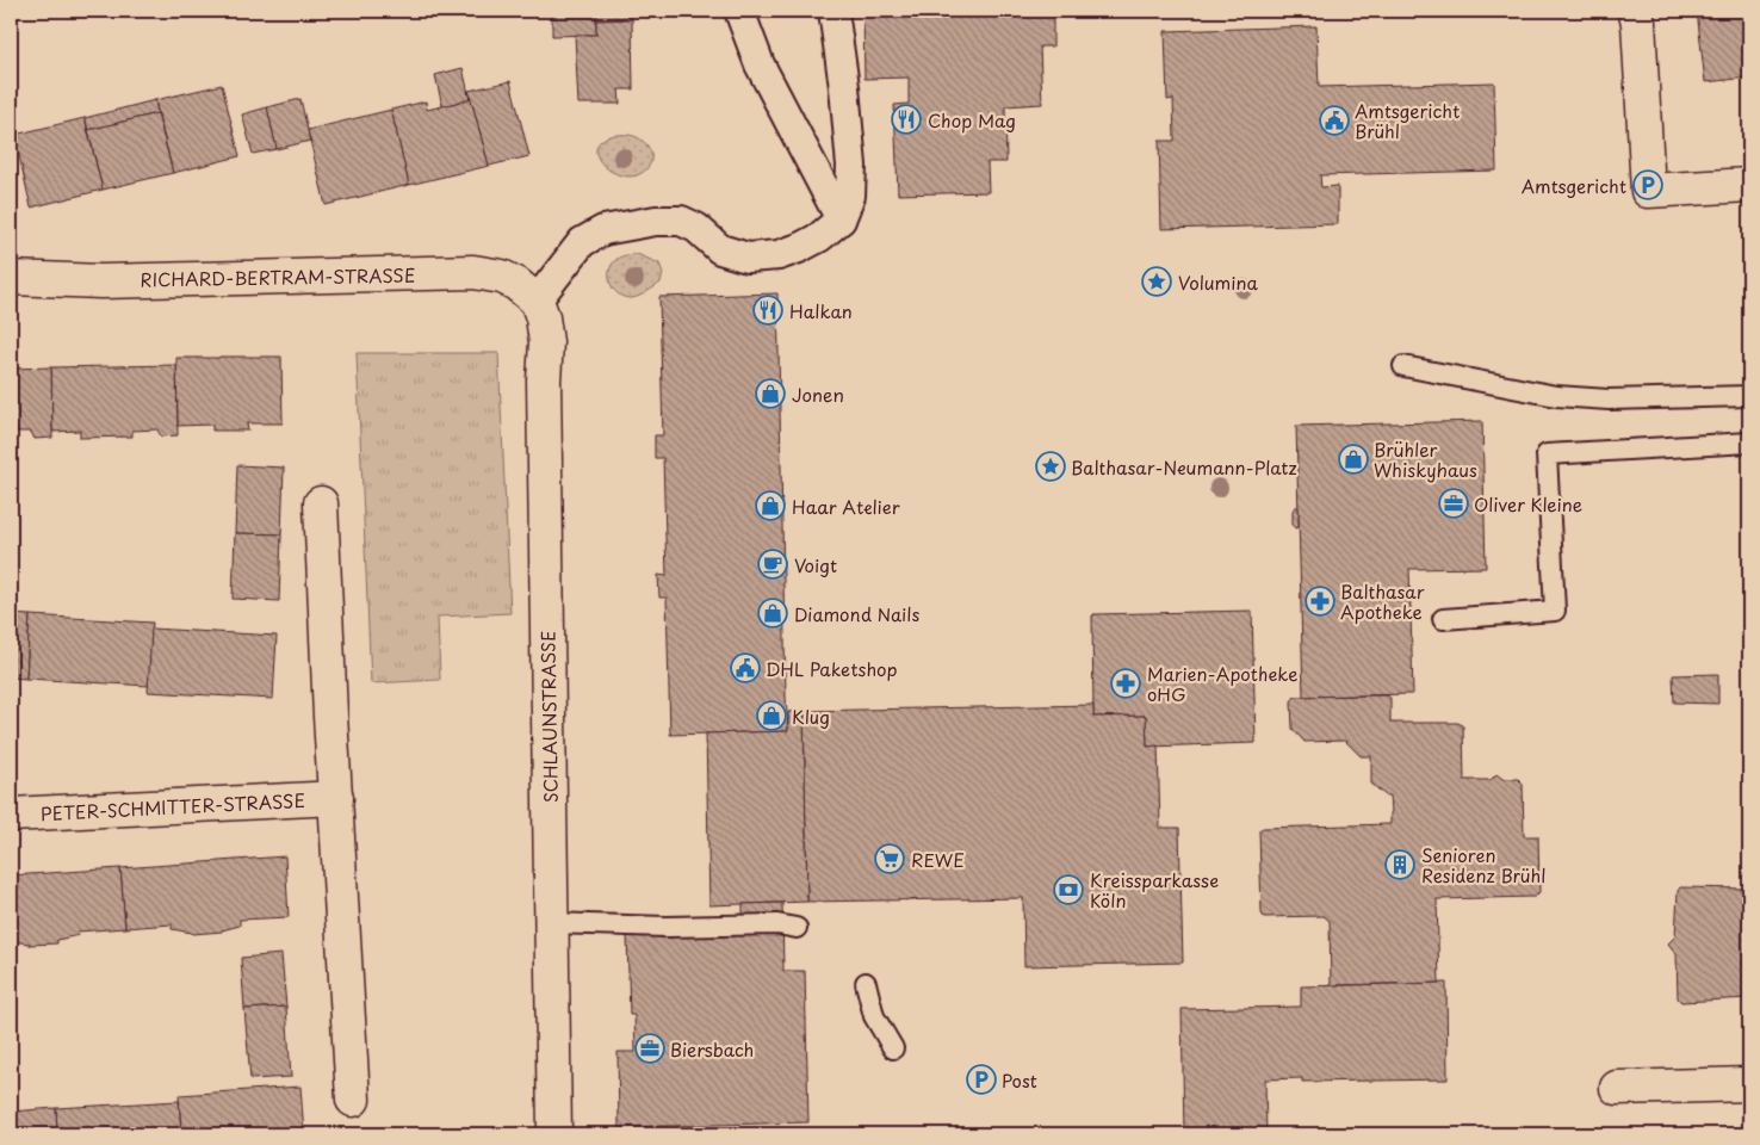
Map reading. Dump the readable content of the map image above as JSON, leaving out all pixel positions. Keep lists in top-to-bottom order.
{
  "streets": {
    "street": ["RICHARD-BERTRAM-STRASSE", "SCHLAUNSTRASSE", "PETER-SCHMITTER-STRASSE"]
  },
  "crossings": [
    ["RICHARD-BERTRAM-STRASSE", "SCHLAUNSTRASSE"]
  ],
  "places": {
    "restaurant": ["Chop Mag", "Halkan"],
    "public building": ["Amtsgericht Brühl", "DHL Paketshop"],
    "parking": ["Amtsgericht", "Post"],
    "place": ["Volumina", "Balthasar-Neumann-Platz"],
    "shop": [
      "Jonen",
      "Brühler Whiskyhaus",
      "Haar Atelier",
      "Diamond Nails",
      "Klug"
    ],
    "office": ["Oliver Kleine", "Biersbach"],
    "cafe": ["Voigt"],
    "pharmacy": ["Balthasar Apotheke", "Marien-Apotheke oHG"],
    "supermarket": ["REWE"],
    "building": ["Senioren Residenz Brühl"],
    "bank": ["Kreissparkasse Köln"]
  }
}
